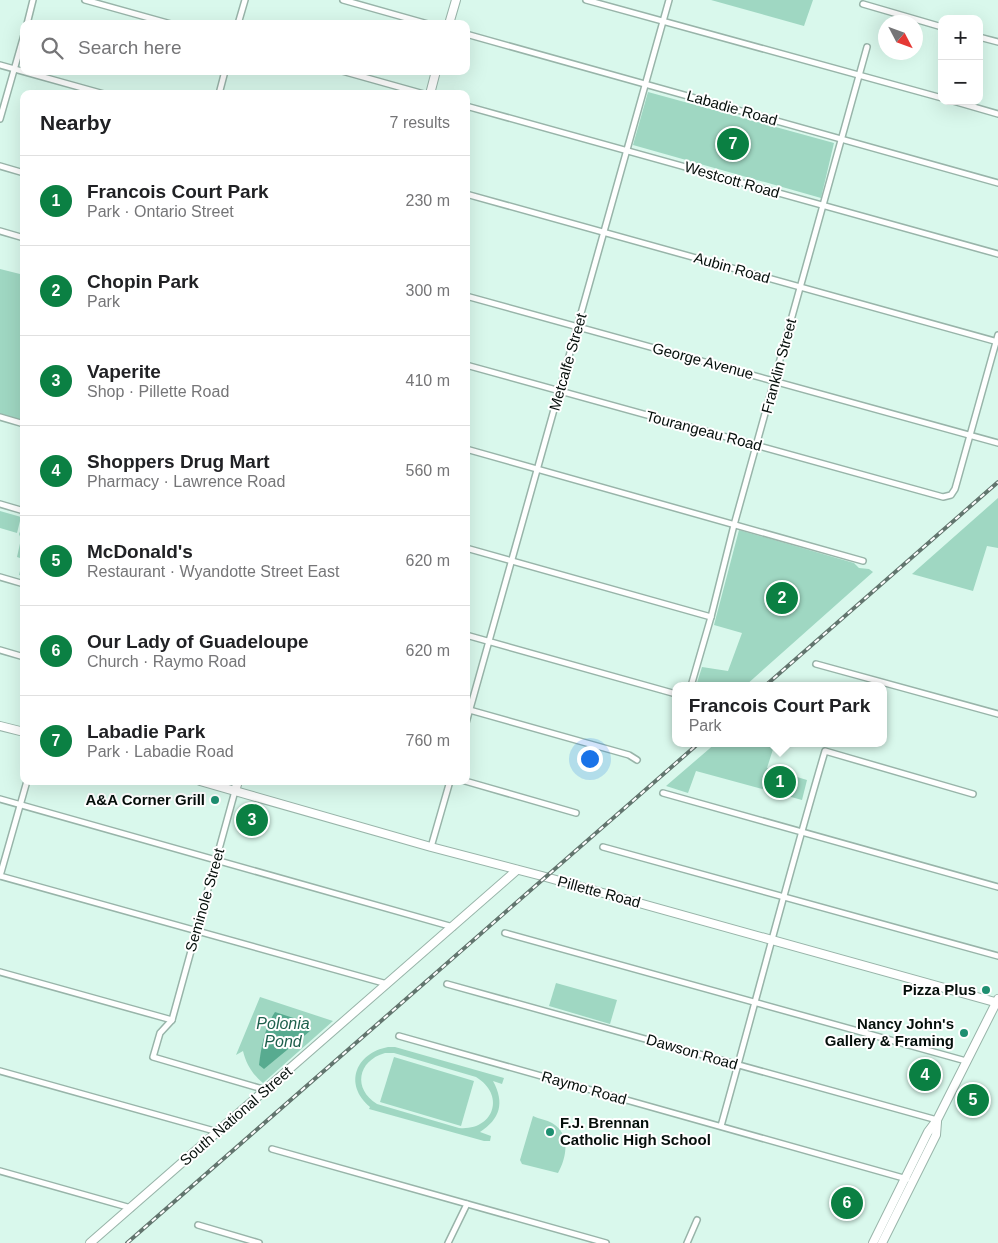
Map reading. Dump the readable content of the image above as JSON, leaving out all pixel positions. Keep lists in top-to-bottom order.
{
  "streets": {
    "street": [
      "Labadie Road",
      "Westcott Road",
      "Aubin Road",
      "George Avenue",
      "Metcalfe Street",
      "Franklin Street",
      "Tourangeau Road",
      "Pillette Road",
      "Seminole Street",
      "Dawson Road",
      "Raymo Road",
      "South National Street"
    ]
  },
  "crossings": [
    ["Labadie Road", "Metcalfe Street"],
    ["Labadie Road", "Franklin Street"],
    ["Westcott Road", "Metcalfe Street"],
    ["Westcott Road", "Franklin Street"],
    ["Aubin Road", "Metcalfe Street"],
    ["Aubin Road", "Franklin Street"],
    ["George Avenue", "Metcalfe Street"],
    ["George Avenue", "Franklin Street"],
    ["George Avenue", "Tourangeau Road"],
    ["Metcalfe Street", "Tourangeau Road"],
    ["Franklin Street", "Tourangeau Road"],
    ["Pillette Road", "Seminole Street"],
    ["Pillette Road", "South National Street"],
    ["Seminole Street", "South National Street"]
  ],
  "water": ["Polonia Pond"],
  "places": [
    "A&A Corner Grill",
    "Pizza Plus",
    "Nancy John's Gallery & Framing",
    "F.J. Brennan Catholic High School"
  ],
  "north": "bottom right",
  "page": {
    "map_buttons": ["+", "−"],
    "search": "Search here",
    "heading": ["Nearby", "7 results"],
    "pins": [
      "7",
      "2",
      "1",
      "3",
      "4",
      "5",
      "6"
    ],
    "list": [
      {
        "mark": "1",
        "name": "Francois Court Park",
        "note": "Park · Ontario Street",
        "value": "230 m"
      },
      {
        "mark": "2",
        "name": "Chopin Park",
        "note": "Park",
        "value": "300 m"
      },
      {
        "mark": "3",
        "name": "Vaperite",
        "note": "Shop · Pillette Road",
        "value": "410 m"
      },
      {
        "mark": "4",
        "name": "Shoppers Drug Mart",
        "note": "Pharmacy · Lawrence Road",
        "value": "560 m"
      },
      {
        "mark": "5",
        "name": "McDonald's",
        "note": "Restaurant · Wyandotte Street East",
        "value": "620 m"
      },
      {
        "mark": "6",
        "name": "Our Lady of Guadeloupe",
        "note": "Church · Raymo Road",
        "value": "620 m"
      },
      {
        "mark": "7",
        "name": "Labadie Park",
        "note": "Park · Labadie Road",
        "value": "760 m"
      }
    ],
    "popup": ["Francois Court Park", "Park"]
  }
}
